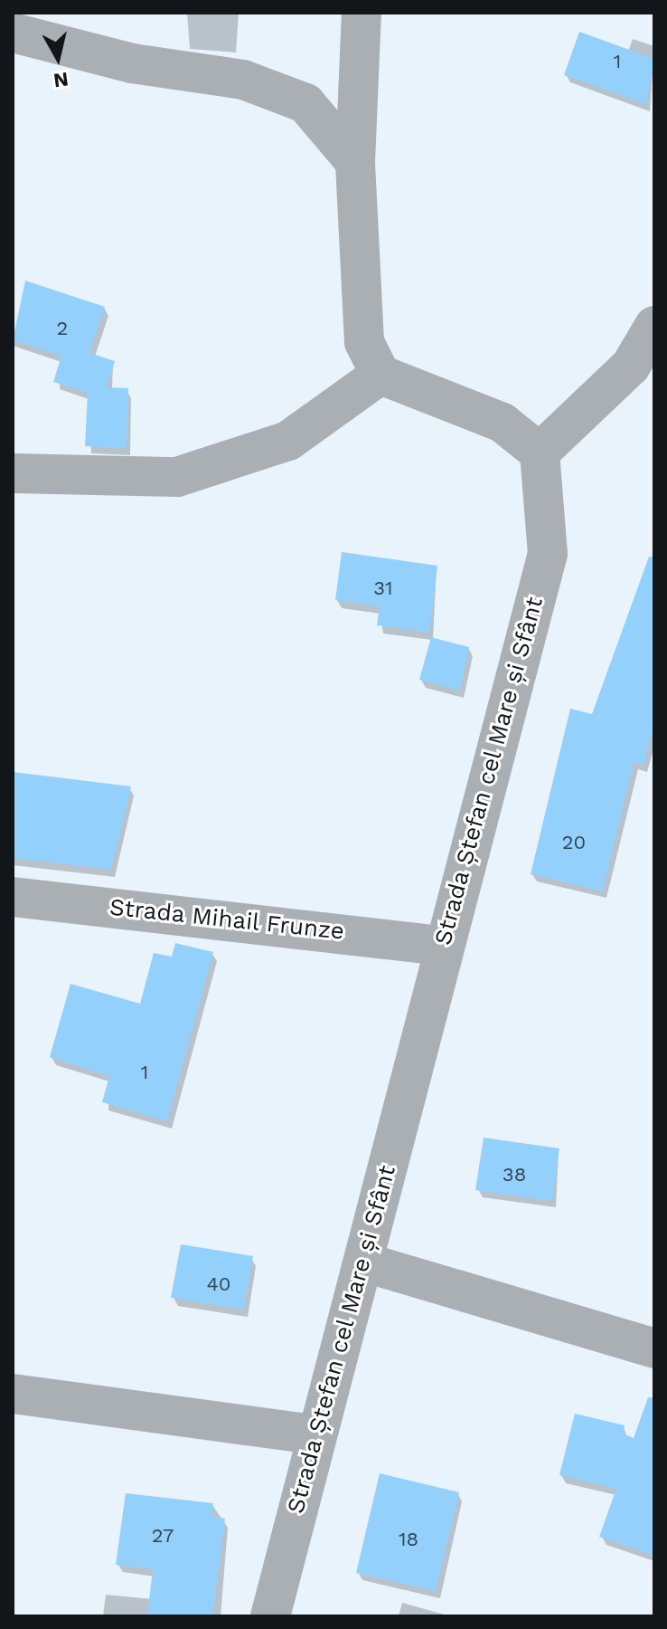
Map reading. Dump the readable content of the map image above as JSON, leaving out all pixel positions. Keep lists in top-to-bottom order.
{
  "streets": {
    "street": ["Strada Ștefan cel Mare și Sfânt", "Strada Mihail Frunze"]
  },
  "crossings": [
    ["Strada Ștefan cel Mare și Sfânt", "Strada Mihail Frunze"]
  ],
  "house_numbers": [
    "1",
    "2",
    "31",
    "20",
    "1",
    "38",
    "40",
    "27",
    "18"
  ],
  "north": "bottom"
}
